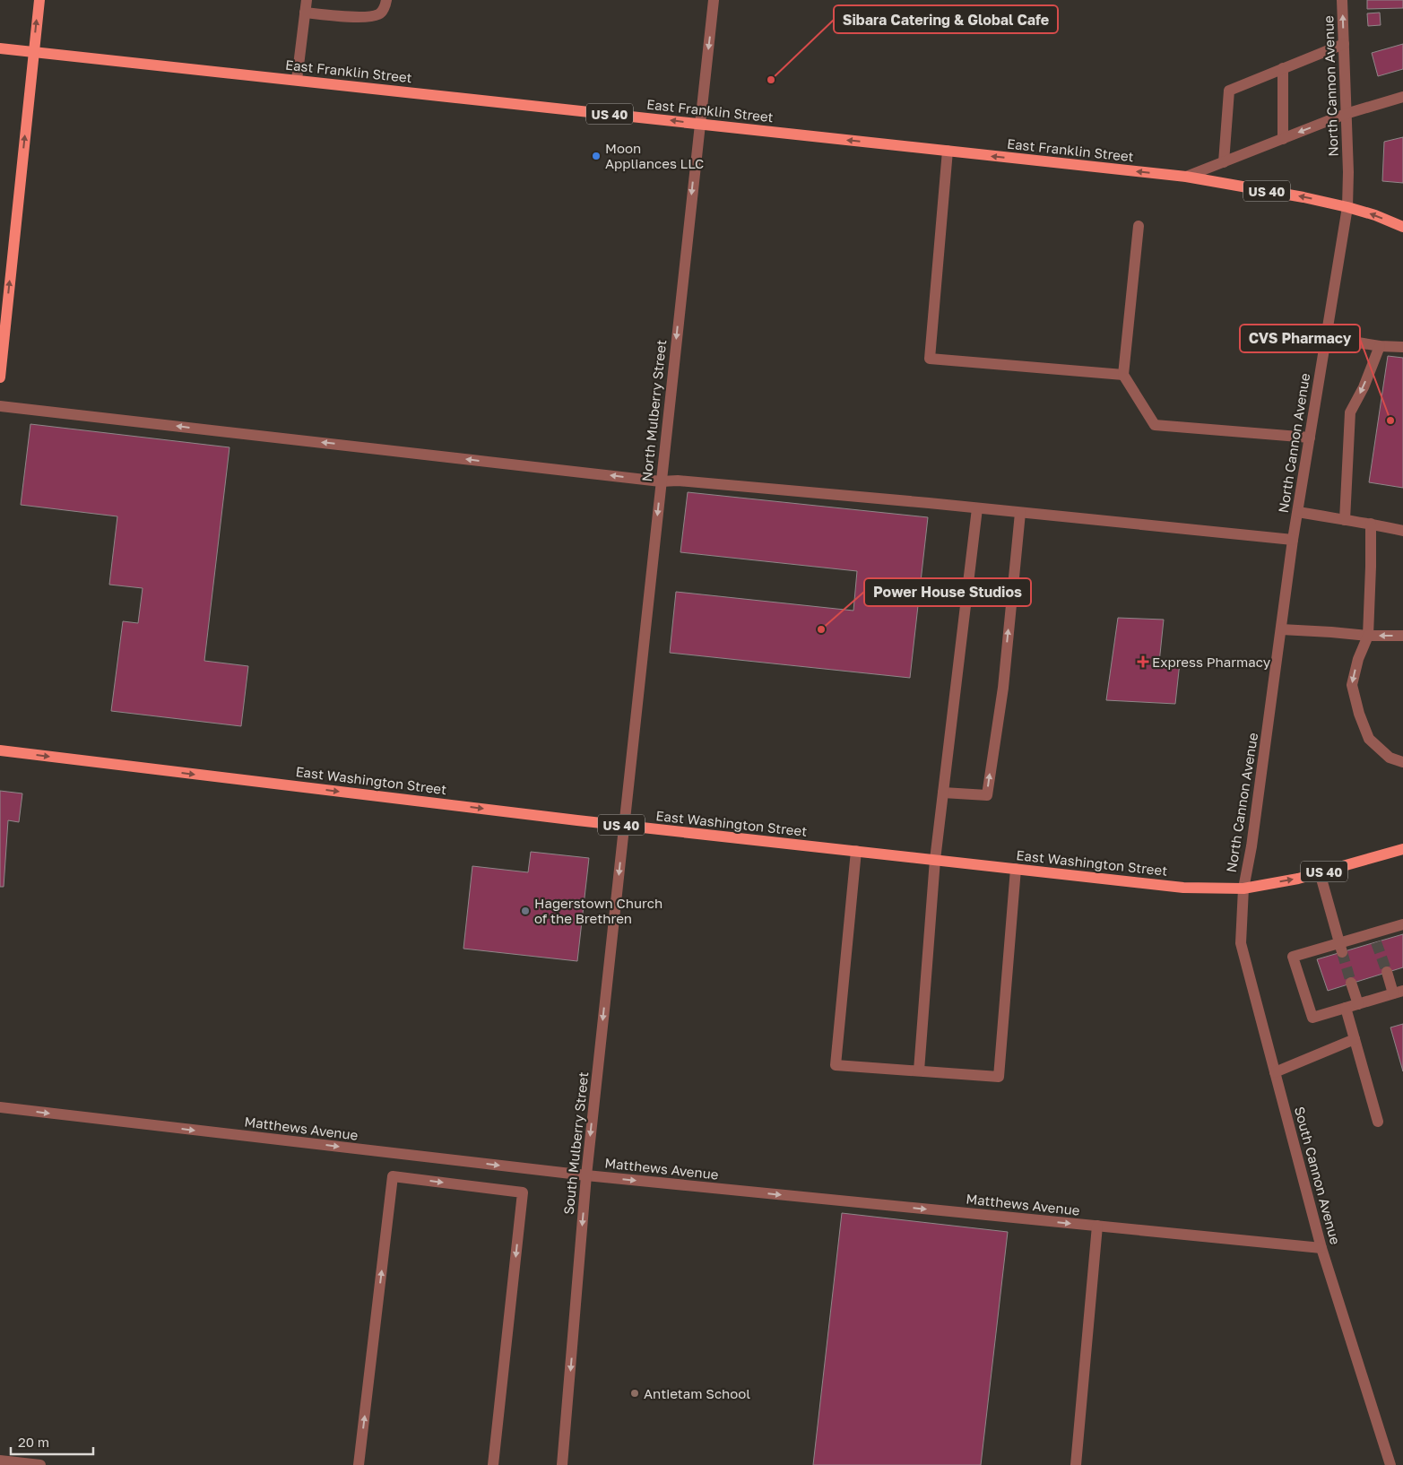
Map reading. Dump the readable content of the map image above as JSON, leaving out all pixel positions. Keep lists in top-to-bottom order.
{
  "streets": {
    "main road": ["East Franklin Street", "US 40", "East Washington Street"],
    "street": [
      "North Cannon Avenue",
      "North Mulberry Street",
      "Matthews Avenue",
      "South Mulberry Street",
      "South Cannon Avenue"
    ]
  },
  "crossings": [
    ["East Franklin Street", "North Cannon Avenue"],
    ["East Franklin Street", "US 40"],
    ["East Franklin Street", "North Mulberry Street"],
    ["North Cannon Avenue", "US 40"],
    ["North Cannon Avenue", "East Washington Street"],
    ["North Cannon Avenue", "South Cannon Avenue"],
    ["North Mulberry Street", "East Washington Street"],
    ["North Mulberry Street", "South Mulberry Street"],
    ["East Washington Street", "South Mulberry Street"],
    ["East Washington Street", "South Cannon Avenue"],
    ["Matthews Avenue", "South Mulberry Street"],
    ["Matthews Avenue", "South Cannon Avenue"]
  ],
  "one_way": [
    "East Franklin Street",
    "North Mulberry Street",
    "East Washington Street",
    "Matthews Avenue",
    "South Mulberry Street"
  ],
  "places": {
    "other": [
      "Sibara Catering & Global Cafe",
      "Moon Appliances LLC",
      "CVS Pharmacy",
      "Power House Studios",
      "Hagerstown Church of the Brethren",
      "Antietam School"
    ],
    "health": ["Express Pharmacy"]
  },
  "scale_bar": "20 m"
}
